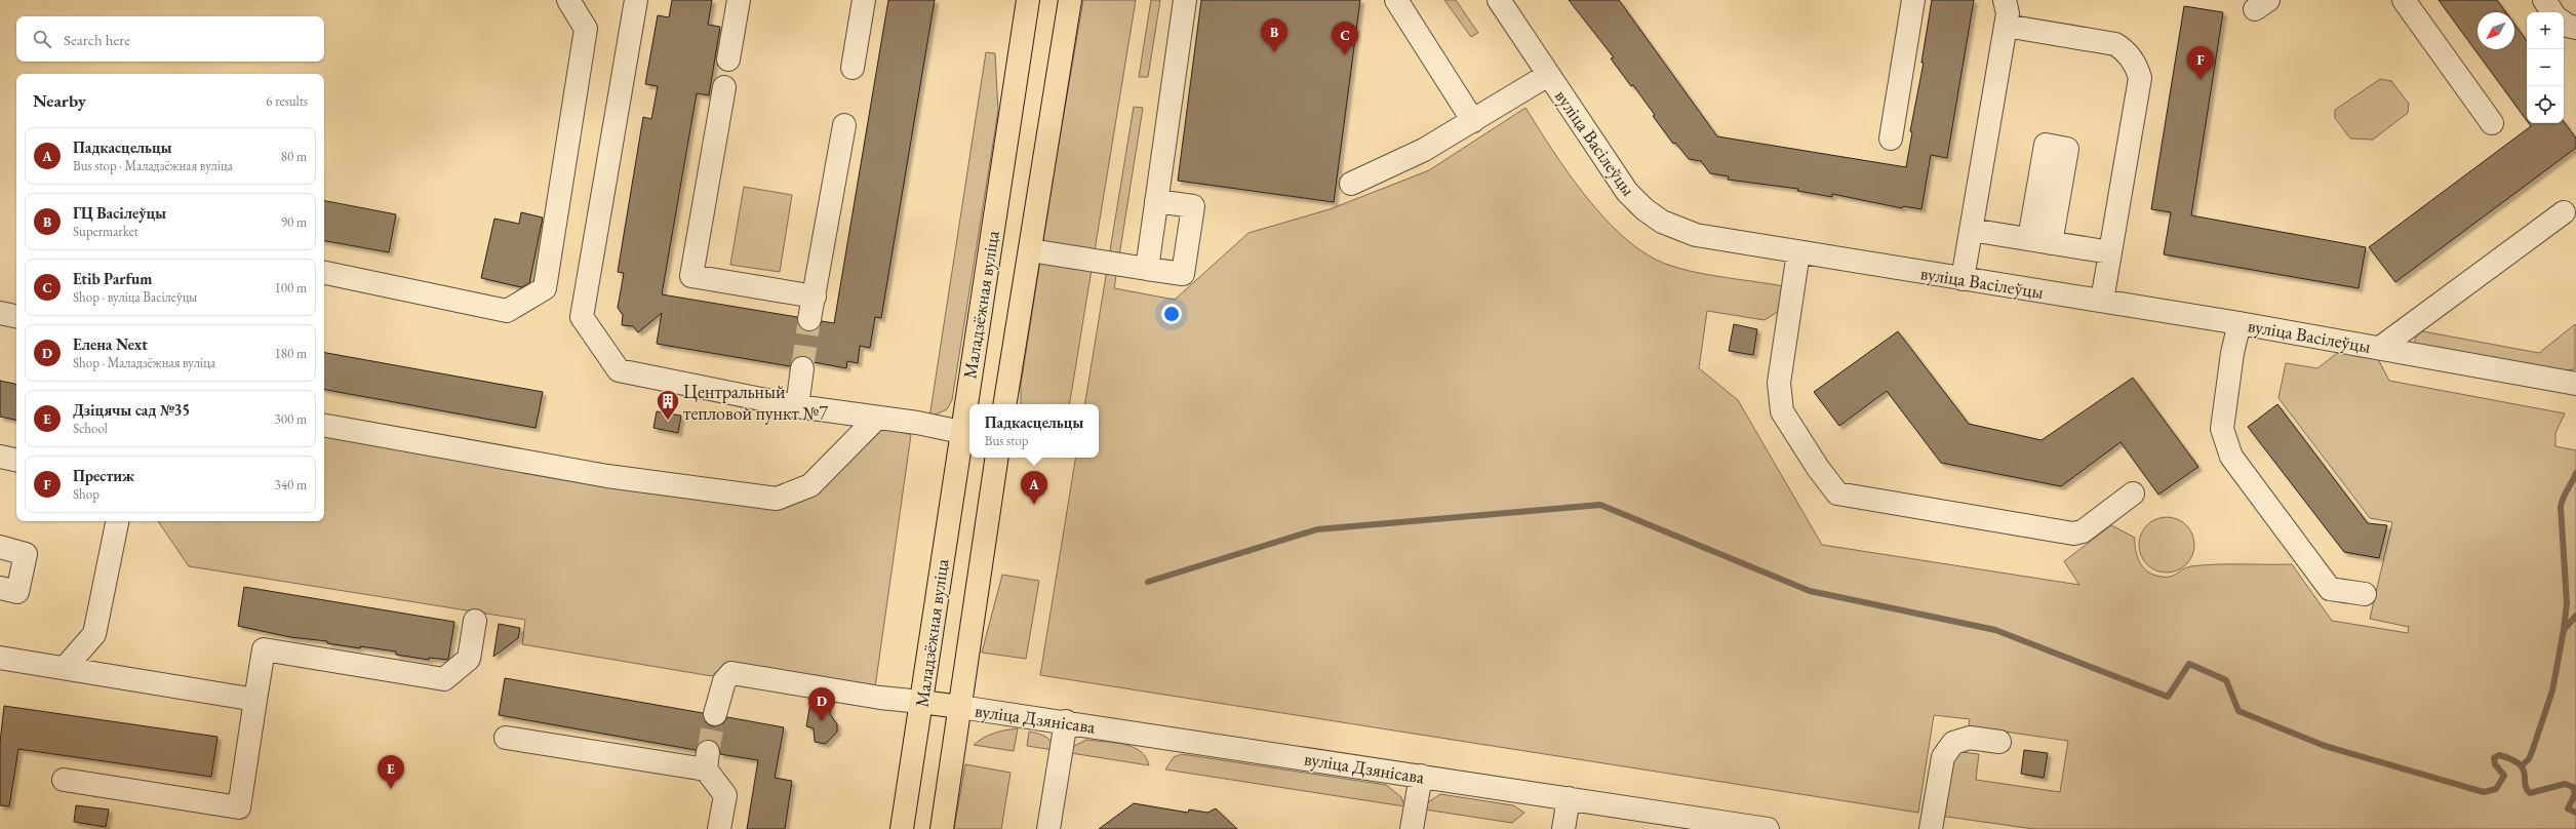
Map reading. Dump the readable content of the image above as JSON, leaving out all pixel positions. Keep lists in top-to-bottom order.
{
  "streets": {
    "main road": ["Маладзёжная вуліца"],
    "street": ["вуліца Васілеўцы", "вуліца Дзянісава"]
  },
  "places": {
    "building": ["Центральный тепловой пункт №7"]
  },
  "north": "bottom left",
  "page": {
    "map_buttons": ["+", "−"],
    "search": "Search here",
    "pins": [
      "B",
      "C",
      "F",
      "A",
      "D",
      "E"
    ],
    "heading": ["Nearby", "6 results"],
    "list": [
      {
        "mark": "A",
        "name": "Падкасцельцы",
        "note": "Bus stop · Маладзёжная вуліца",
        "value": "80 m"
      },
      {
        "mark": "B",
        "name": "ГЦ Васілеўцы",
        "note": "Supermarket",
        "value": "90 m"
      },
      {
        "mark": "C",
        "name": "Etib Parfum",
        "note": "Shop · вуліца Васілеўцы",
        "value": "100 m"
      },
      {
        "mark": "D",
        "name": "Елена Next",
        "note": "Shop · Маладзёжная вуліца",
        "value": "180 m"
      },
      {
        "mark": "E",
        "name": "Дзіцячы сад №35",
        "note": "School",
        "value": "300 m"
      },
      {
        "mark": "F",
        "name": "Престиж",
        "note": "Shop",
        "value": "340 m"
      }
    ],
    "popup": ["Падкасцельцы", "Bus stop"]
  }
}
